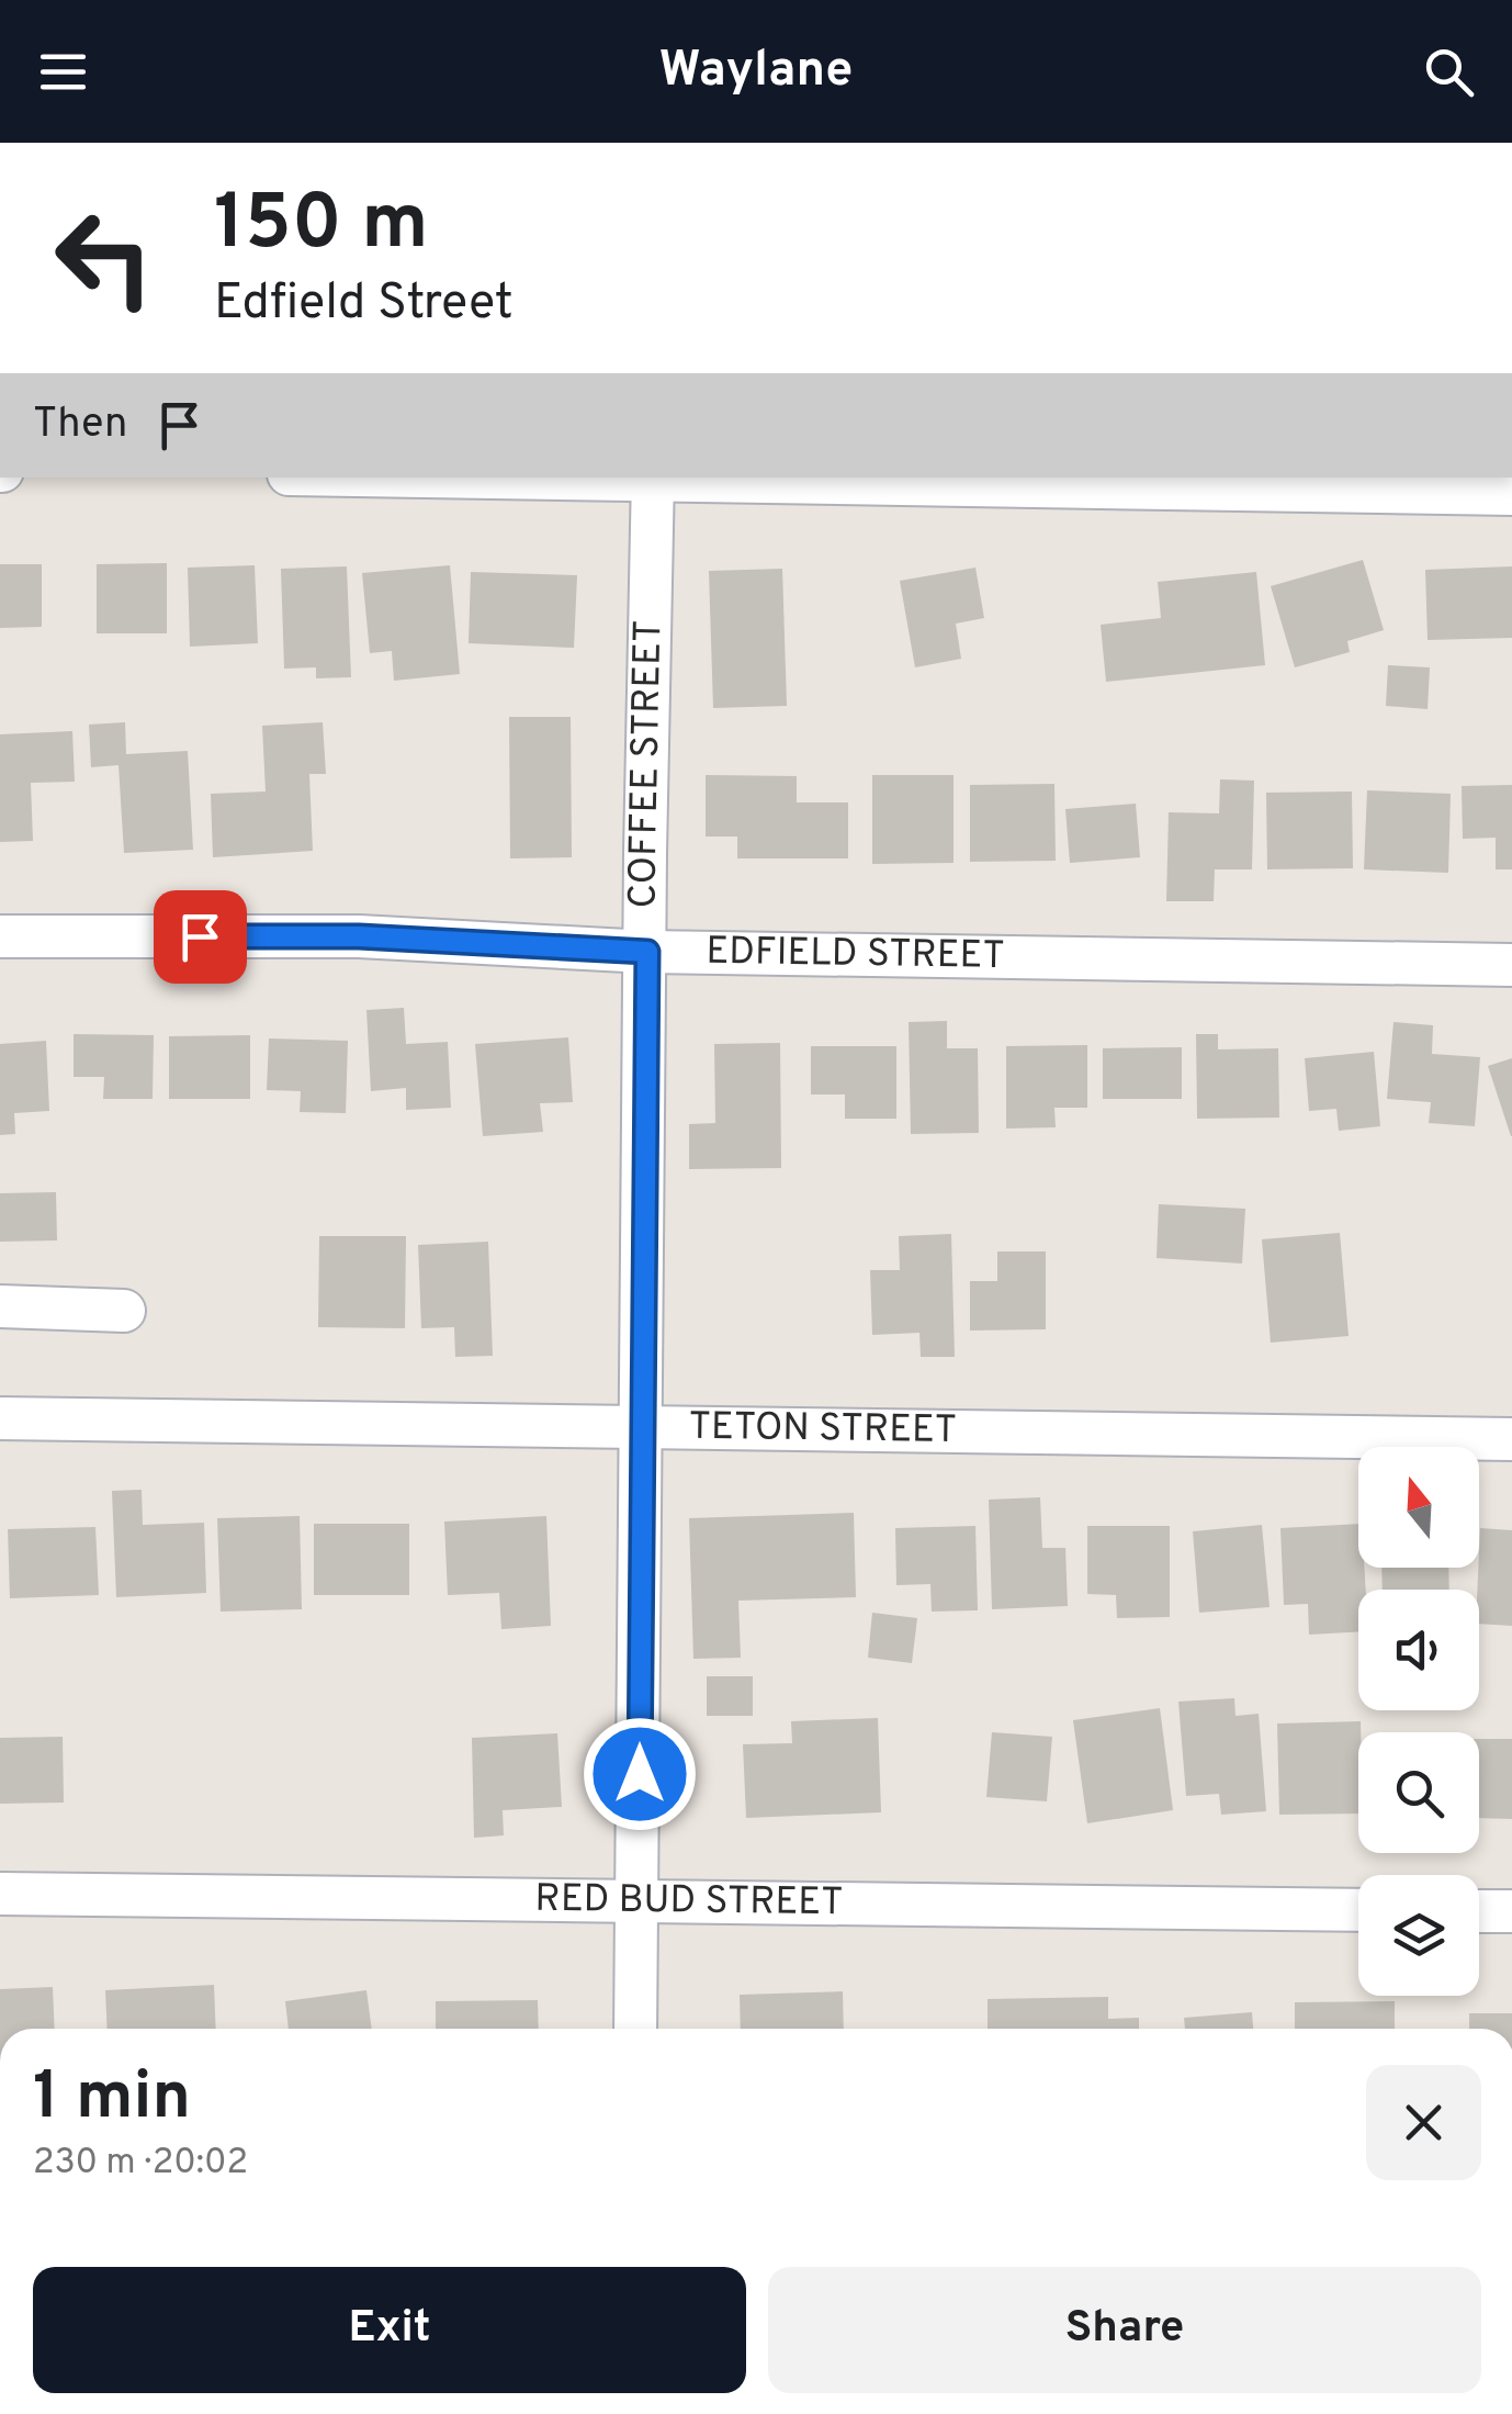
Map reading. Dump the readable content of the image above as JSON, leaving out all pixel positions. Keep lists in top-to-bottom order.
{
  "streets": {
    "street": [
      "COFFEE STREET",
      "EDFIELD STREET",
      "TETON STREET",
      "RED BUD STREET"
    ]
  },
  "crossings": [
    ["COFFEE STREET", "EDFIELD STREET"],
    ["COFFEE STREET", "TETON STREET"],
    ["COFFEE STREET", "RED BUD STREET"]
  ],
  "north": "top",
  "page": {
    "header": "Waylane",
    "turn": ["150 m", "Edfield Street"],
    "then": "Then",
    "heading": ["1 min", "230 m · 20:02"],
    "buttons": ["Exit", "Share"]
  }
}
